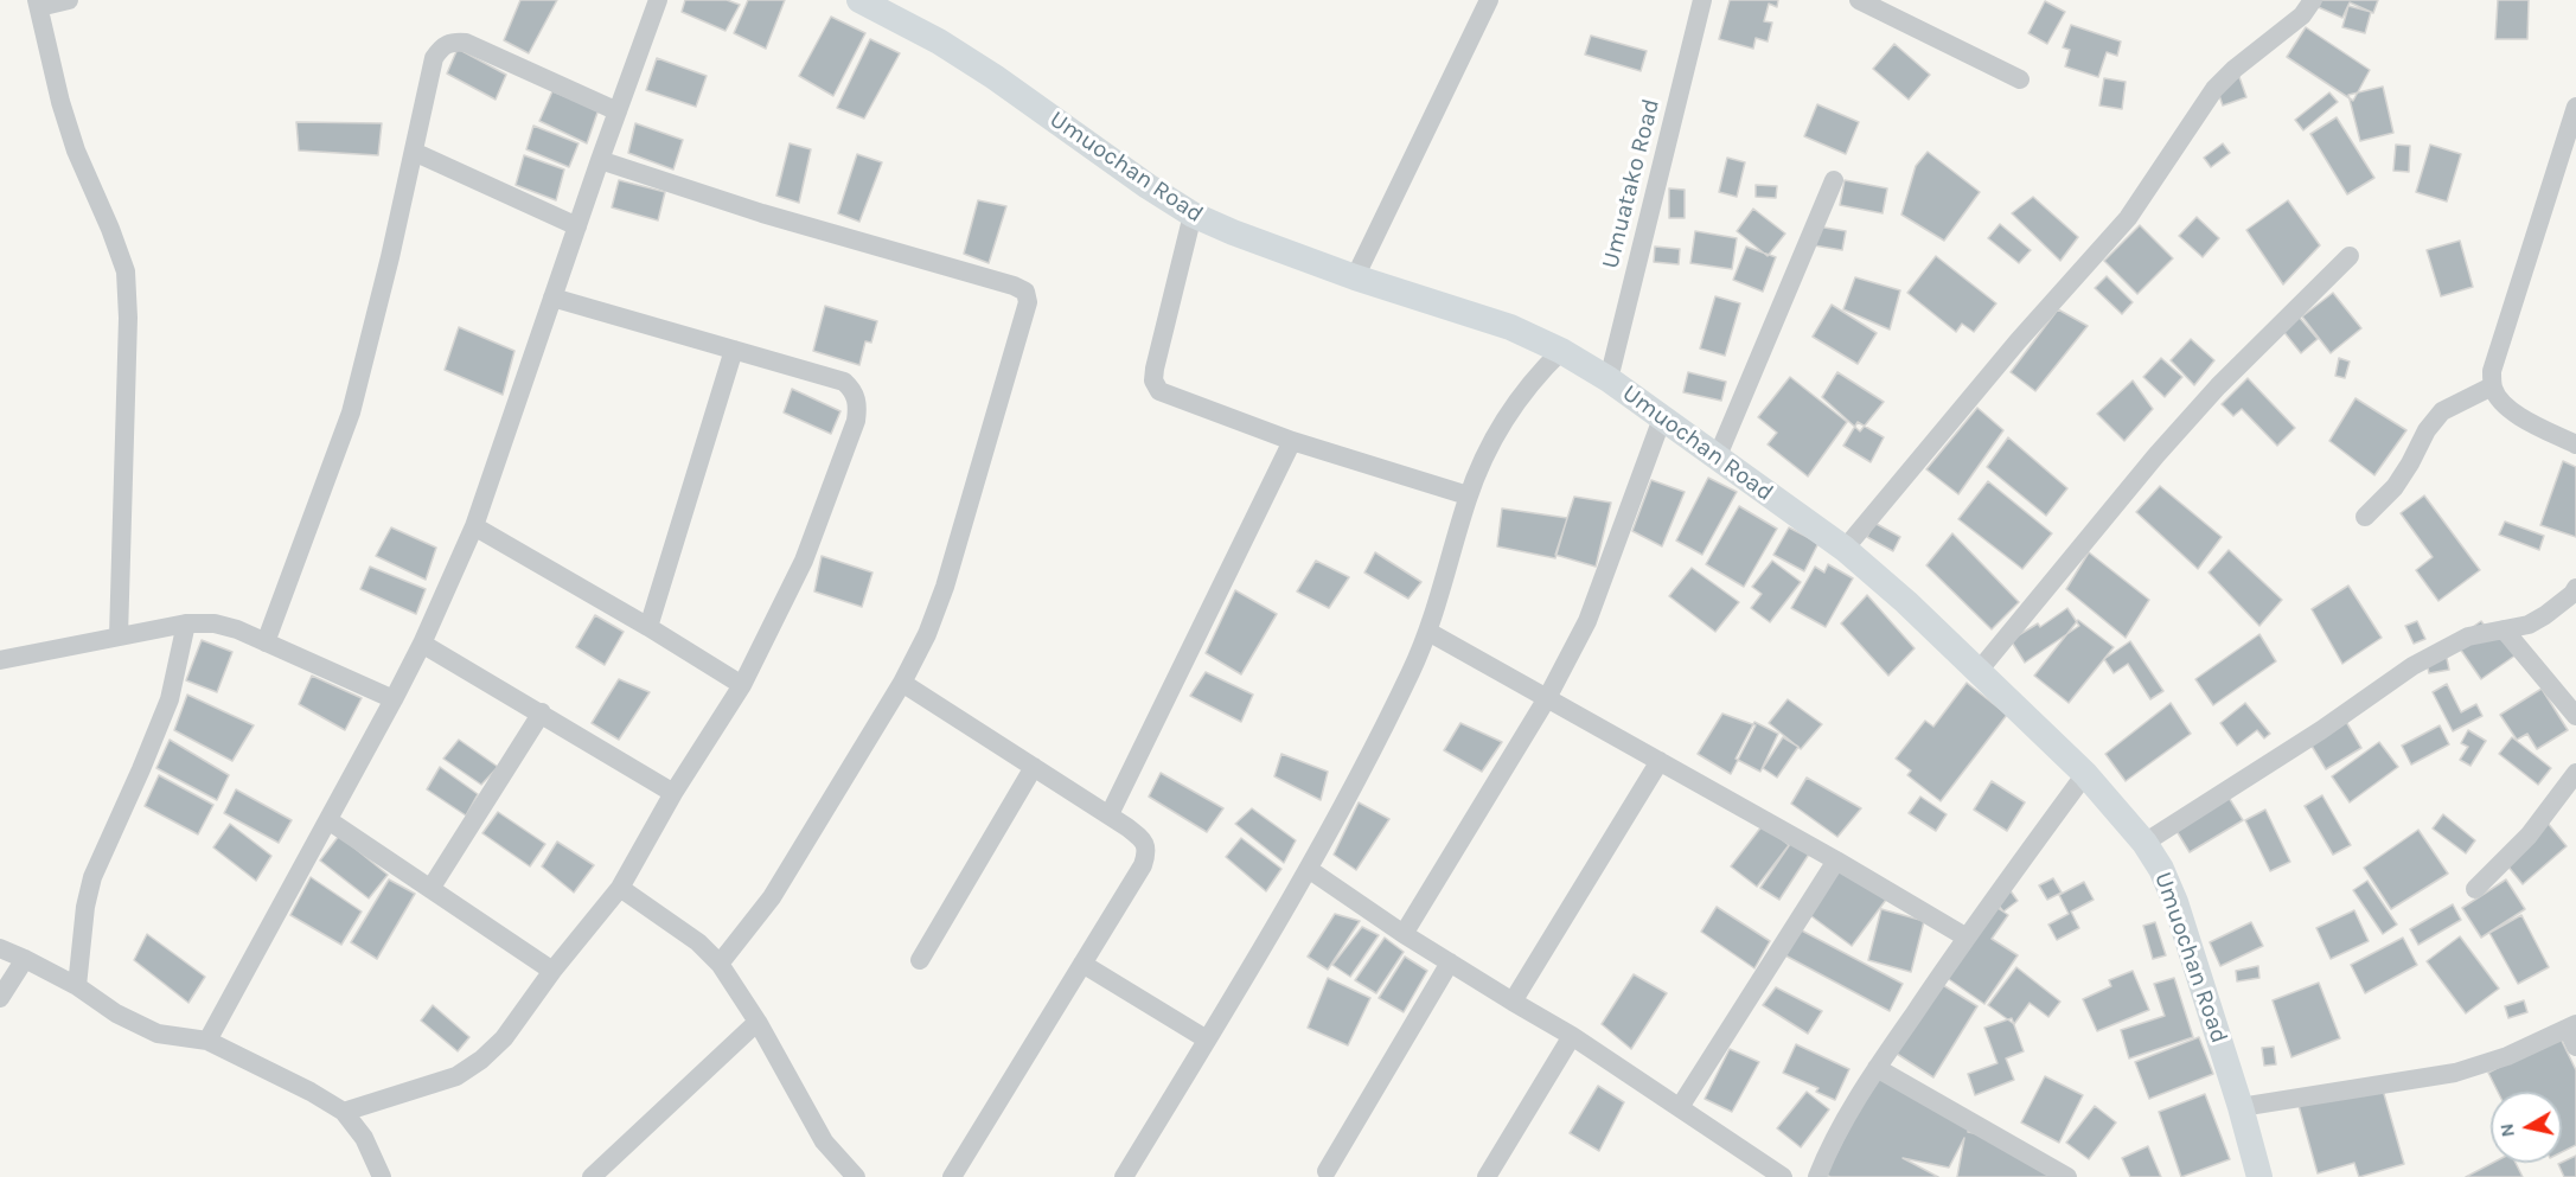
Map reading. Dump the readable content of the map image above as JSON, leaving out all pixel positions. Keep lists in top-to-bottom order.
{
  "streets": {
    "street": ["Umuochan Road", "Umuatako Road"]
  },
  "crossings": [
    ["Umuochan Road", "Umuatako Road"]
  ],
  "north": "left"
}
